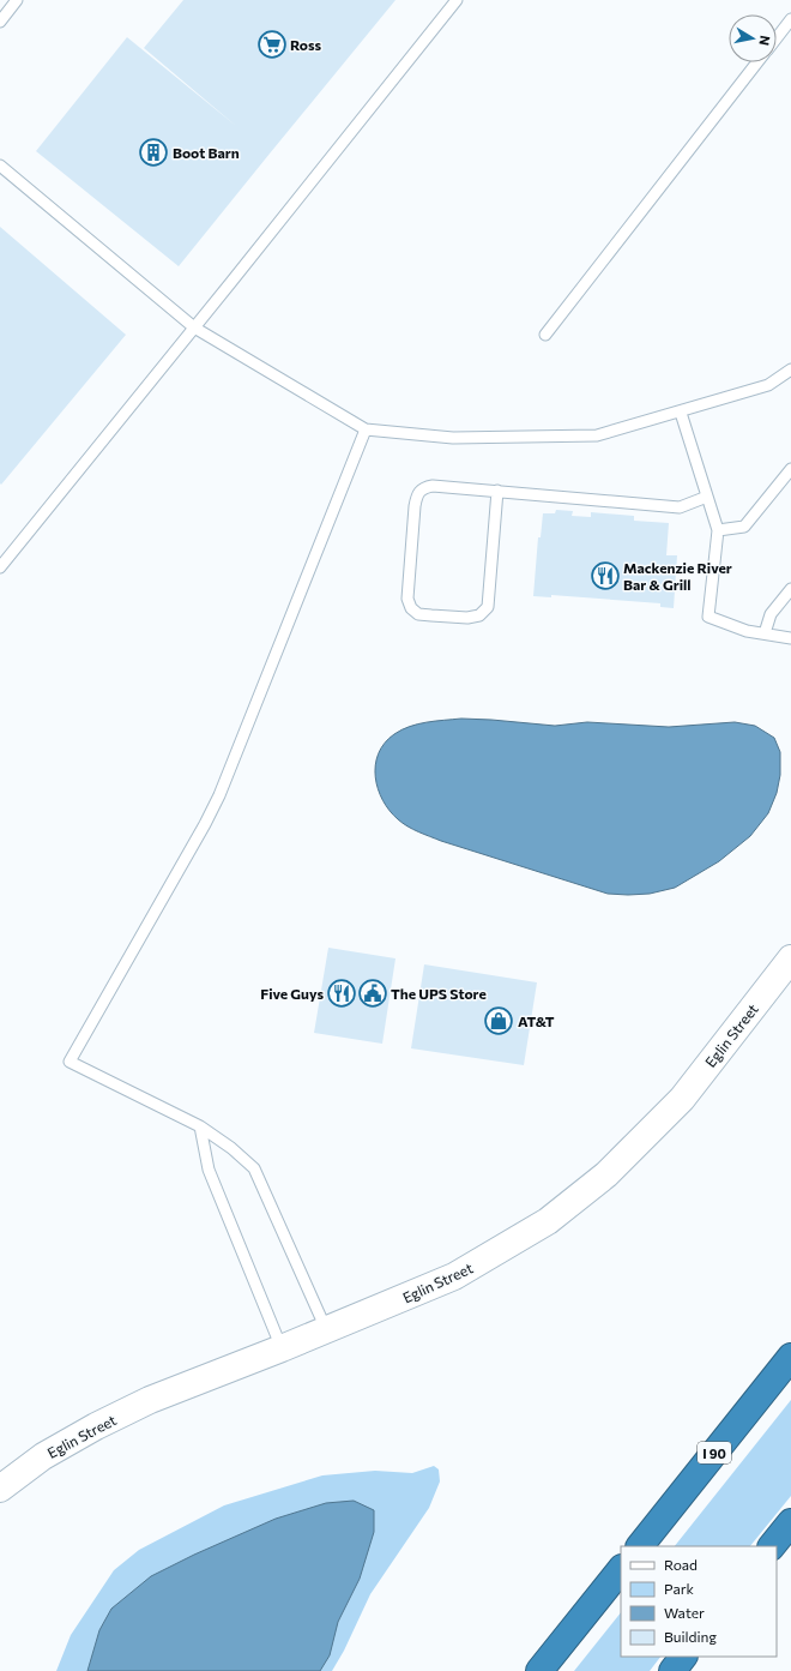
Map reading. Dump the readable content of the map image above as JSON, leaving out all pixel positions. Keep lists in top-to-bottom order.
{
  "streets": {
    "highway": ["I 90"],
    "street": ["Eglin Street"]
  },
  "places": {
    "supermarket": ["Ross"],
    "building": ["Boot Barn"],
    "restaurant": ["Mackenzie River Bar & Grill", "Five Guys"],
    "public building": ["The UPS Store"],
    "shop": ["AT&T"]
  },
  "legend": [
    "Road",
    "Park",
    "Water",
    "Building"
  ],
  "north": "right"
}
